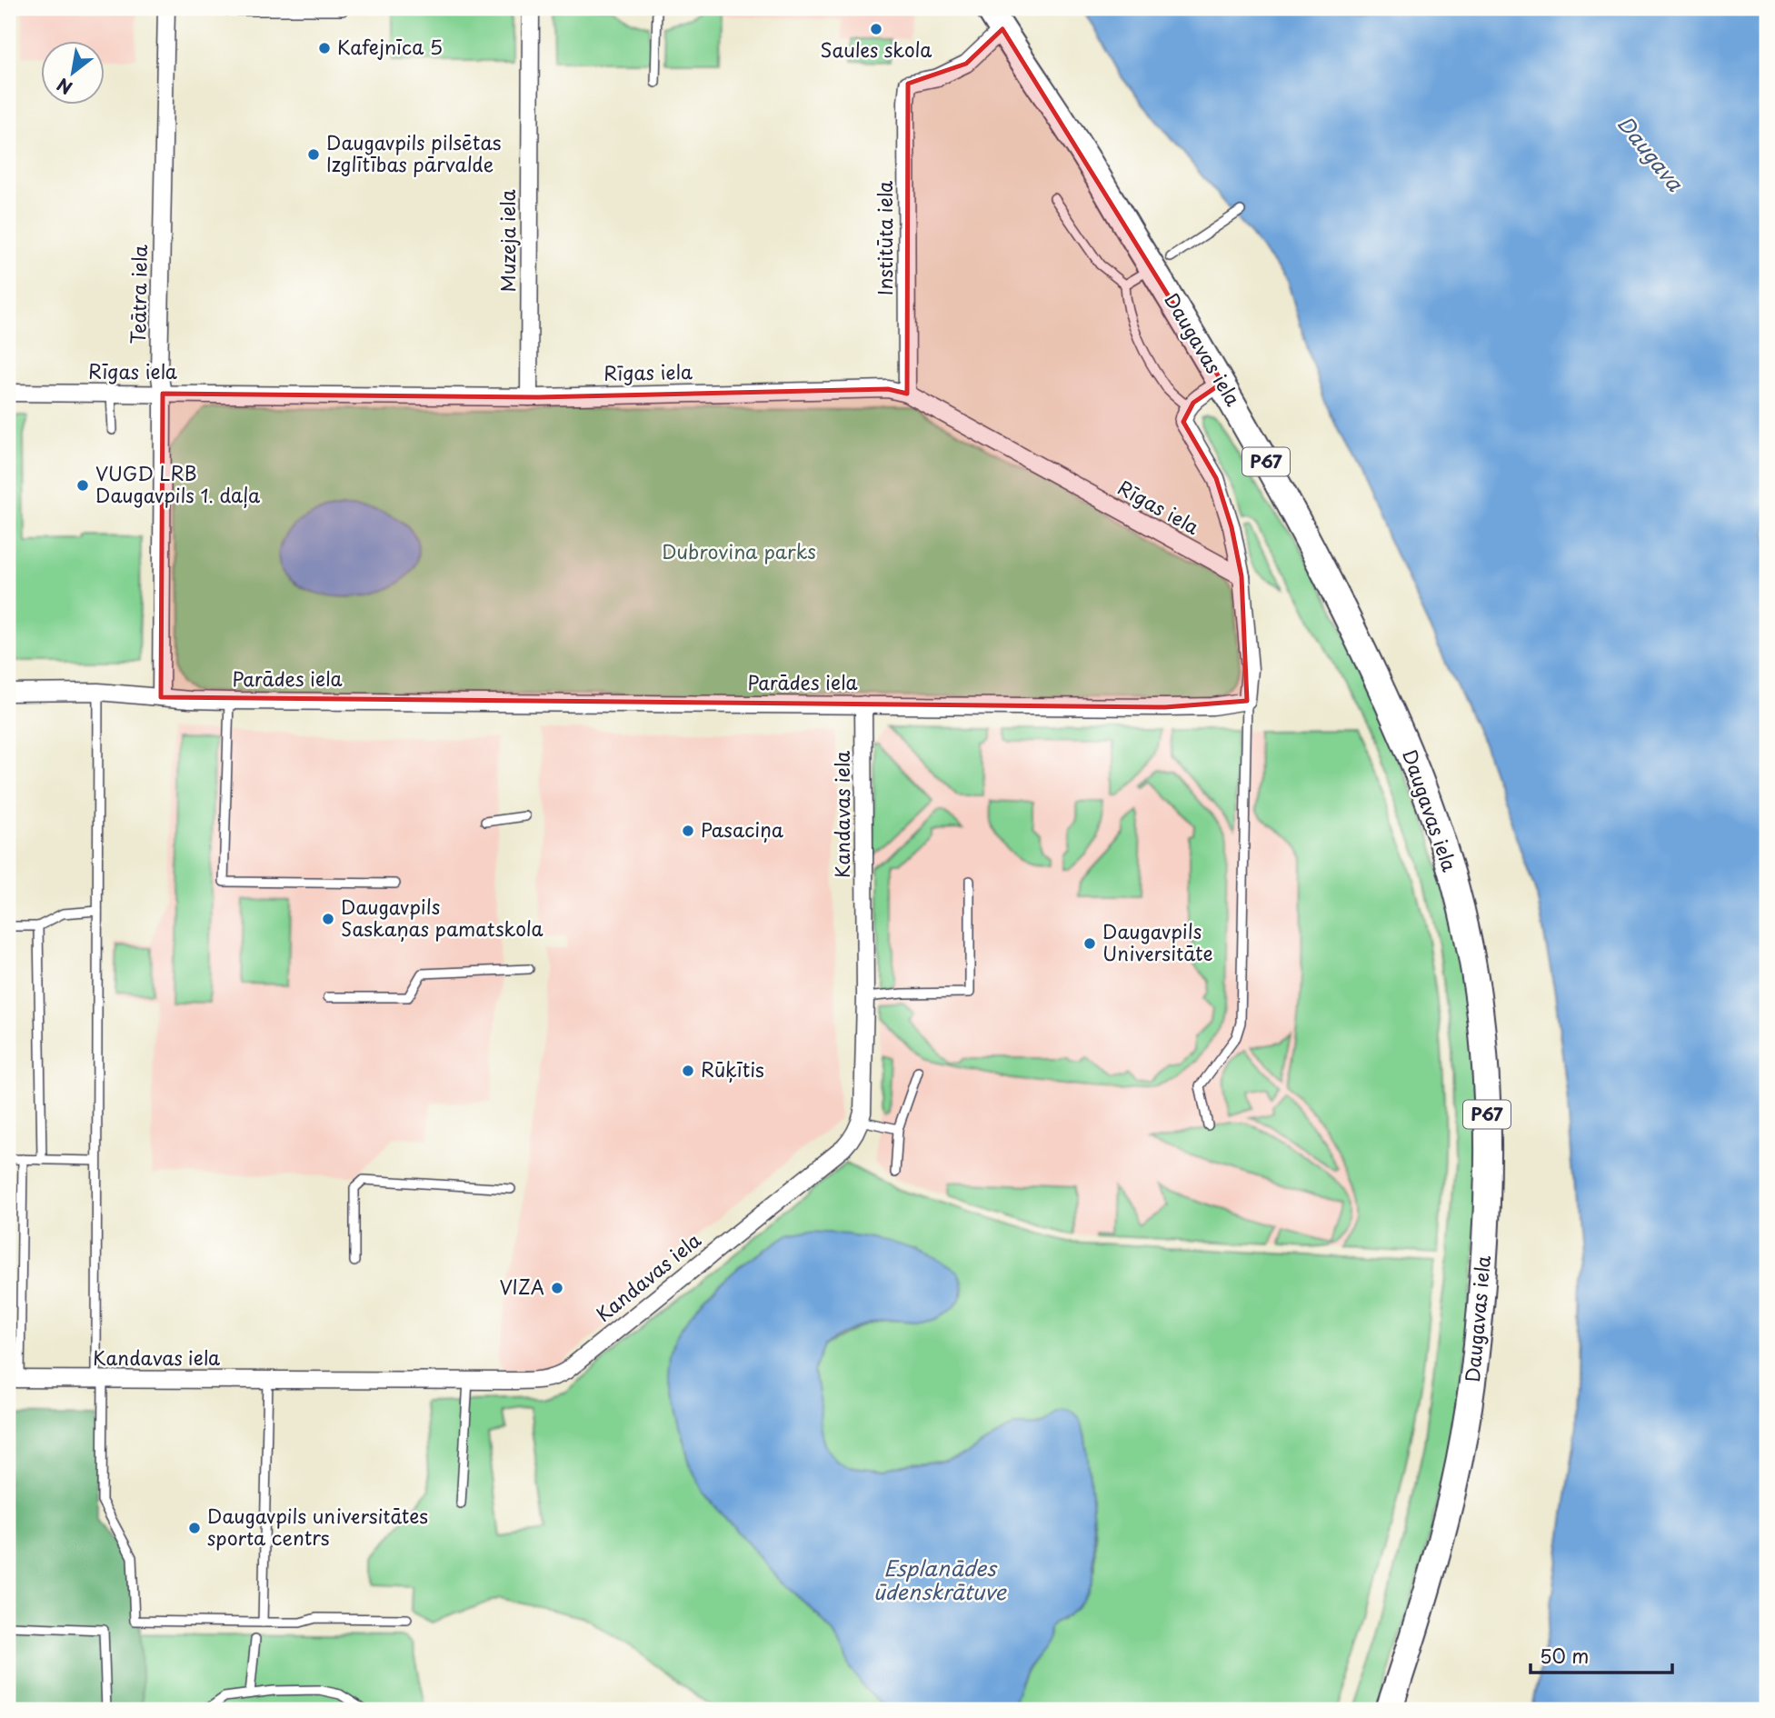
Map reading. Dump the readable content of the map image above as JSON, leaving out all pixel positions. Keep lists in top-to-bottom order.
{
  "streets": {
    "main road": ["Daugavas iela", "P67"],
    "street": [
      "Institūta iela",
      "Muzeja iela",
      "Teātra iela",
      "Rīgas iela",
      "Parādes iela",
      "Kandavas iela"
    ]
  },
  "crossings": [
    ["Institūta iela", "Daugavas iela"],
    ["Institūta iela", "Rīgas iela"],
    ["Muzeja iela", "Rīgas iela"],
    ["Teātra iela", "Rīgas iela"],
    ["Teātra iela", "Parādes iela"],
    ["Parādes iela", "Kandavas iela"]
  ],
  "water": ["Daugava", "Esplanādes ūdenskrātuve"],
  "parks": ["Dubrovina parks"],
  "places": [
    "Saules skola",
    "Kafejnīca 5",
    "Daugavpils pilsētas Izglītības pārvalde",
    "VUGD LRB Daugavpils 1. daļa",
    "Pasaciņa",
    "Daugavpils Saskaņas pamatskola",
    "Daugavpils Universitāte",
    "Rūķītis",
    "VIZA",
    "Daugavpils universitātes sporta centrs"
  ],
  "scale_bar": "50 m",
  "north": "bottom left"
}
